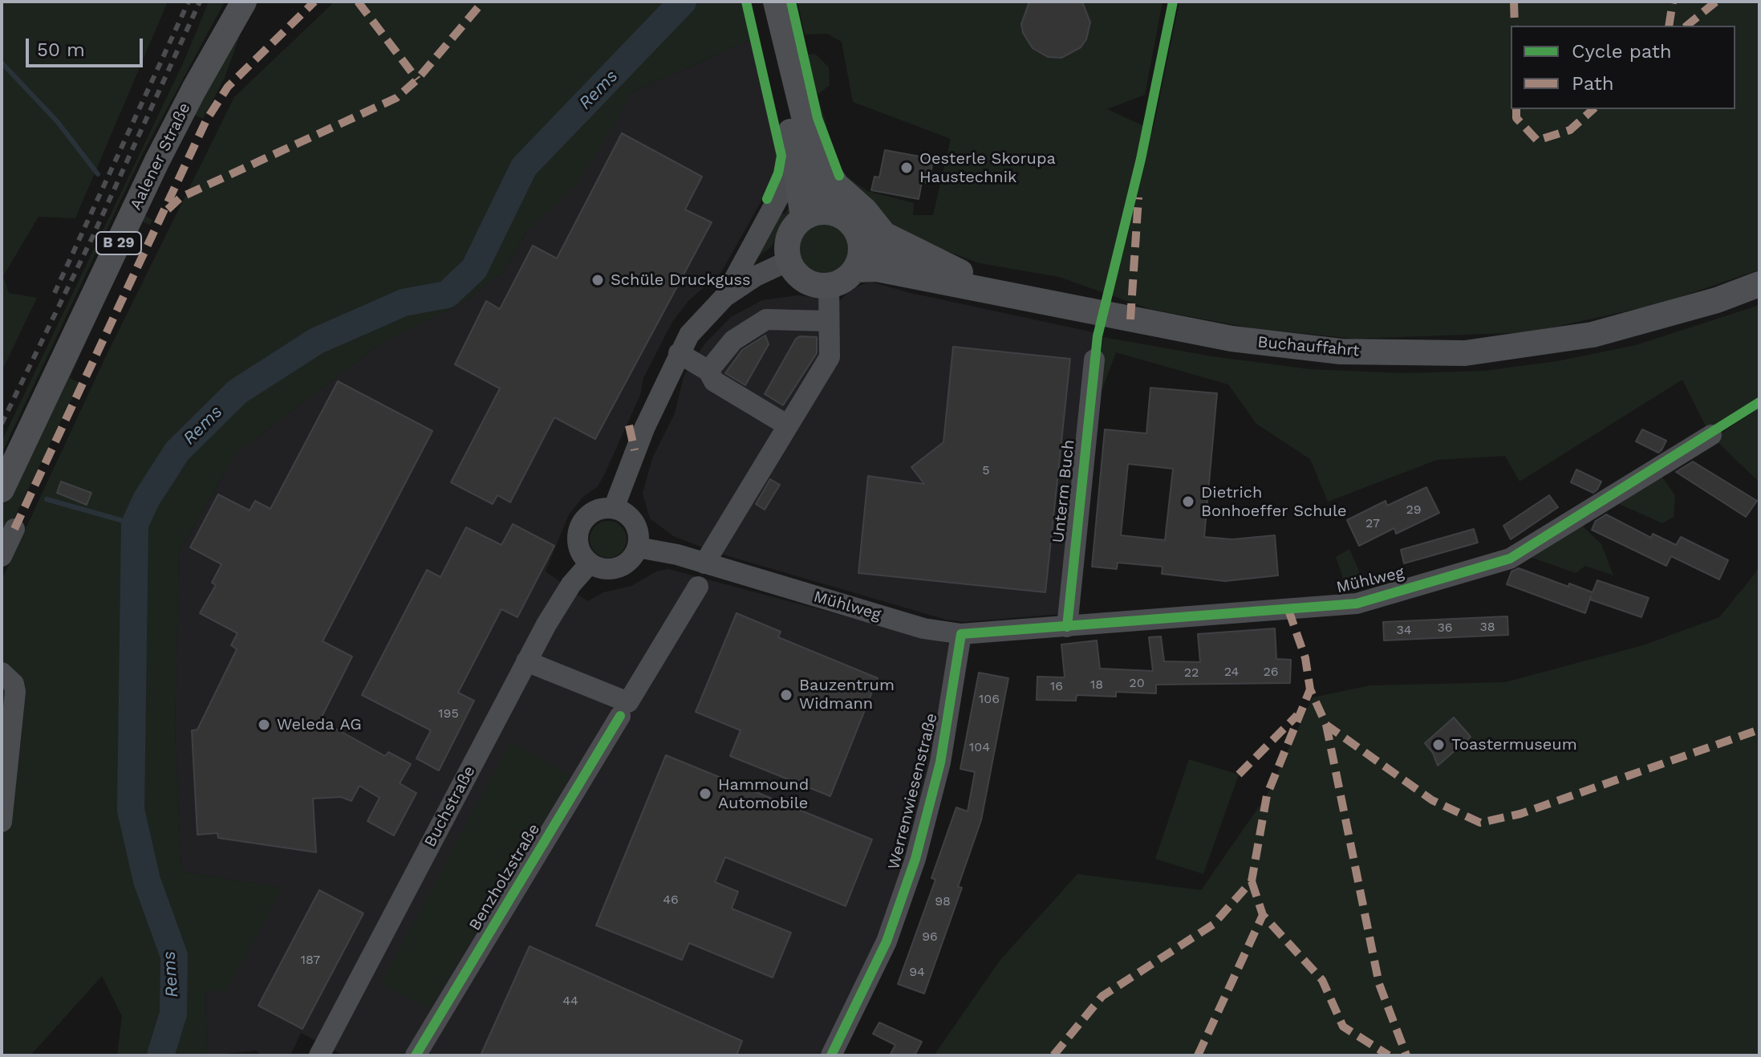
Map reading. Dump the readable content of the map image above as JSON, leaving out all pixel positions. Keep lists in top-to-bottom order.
{
  "streets": {
    "main road": ["Aalener Straße", "B 29", "Buchauffahrt"],
    "street": [
      "Unterm Buch",
      "Mühlweg",
      "Werrenwiesenstraße",
      "Buchstraße",
      "Benzholzstraße"
    ]
  },
  "crossings": [
    ["Unterm Buch", "Mühlweg"],
    ["Mühlweg", "Werrenwiesenstraße"],
    ["Mühlweg", "Buchstraße"]
  ],
  "water": ["Rems"],
  "places": [
    "Oesterle Skorupa Haustechnik",
    "Schüle Druckguss",
    "Dietrich Bonhoeffer Schule",
    "Bauzentrum Widmann",
    "Weleda AG",
    "Toastermuseum",
    "Hammound Automobile"
  ],
  "house_numbers": [
    "5",
    "29",
    "27",
    "38",
    "36",
    "34",
    "24",
    "26",
    "22",
    "20",
    "18",
    "16",
    "106",
    "195",
    "104",
    "46",
    "98",
    "96",
    "187",
    "94",
    "44"
  ],
  "legend": ["Cycle path", "Path"],
  "scale_bar": "50 m"
}
